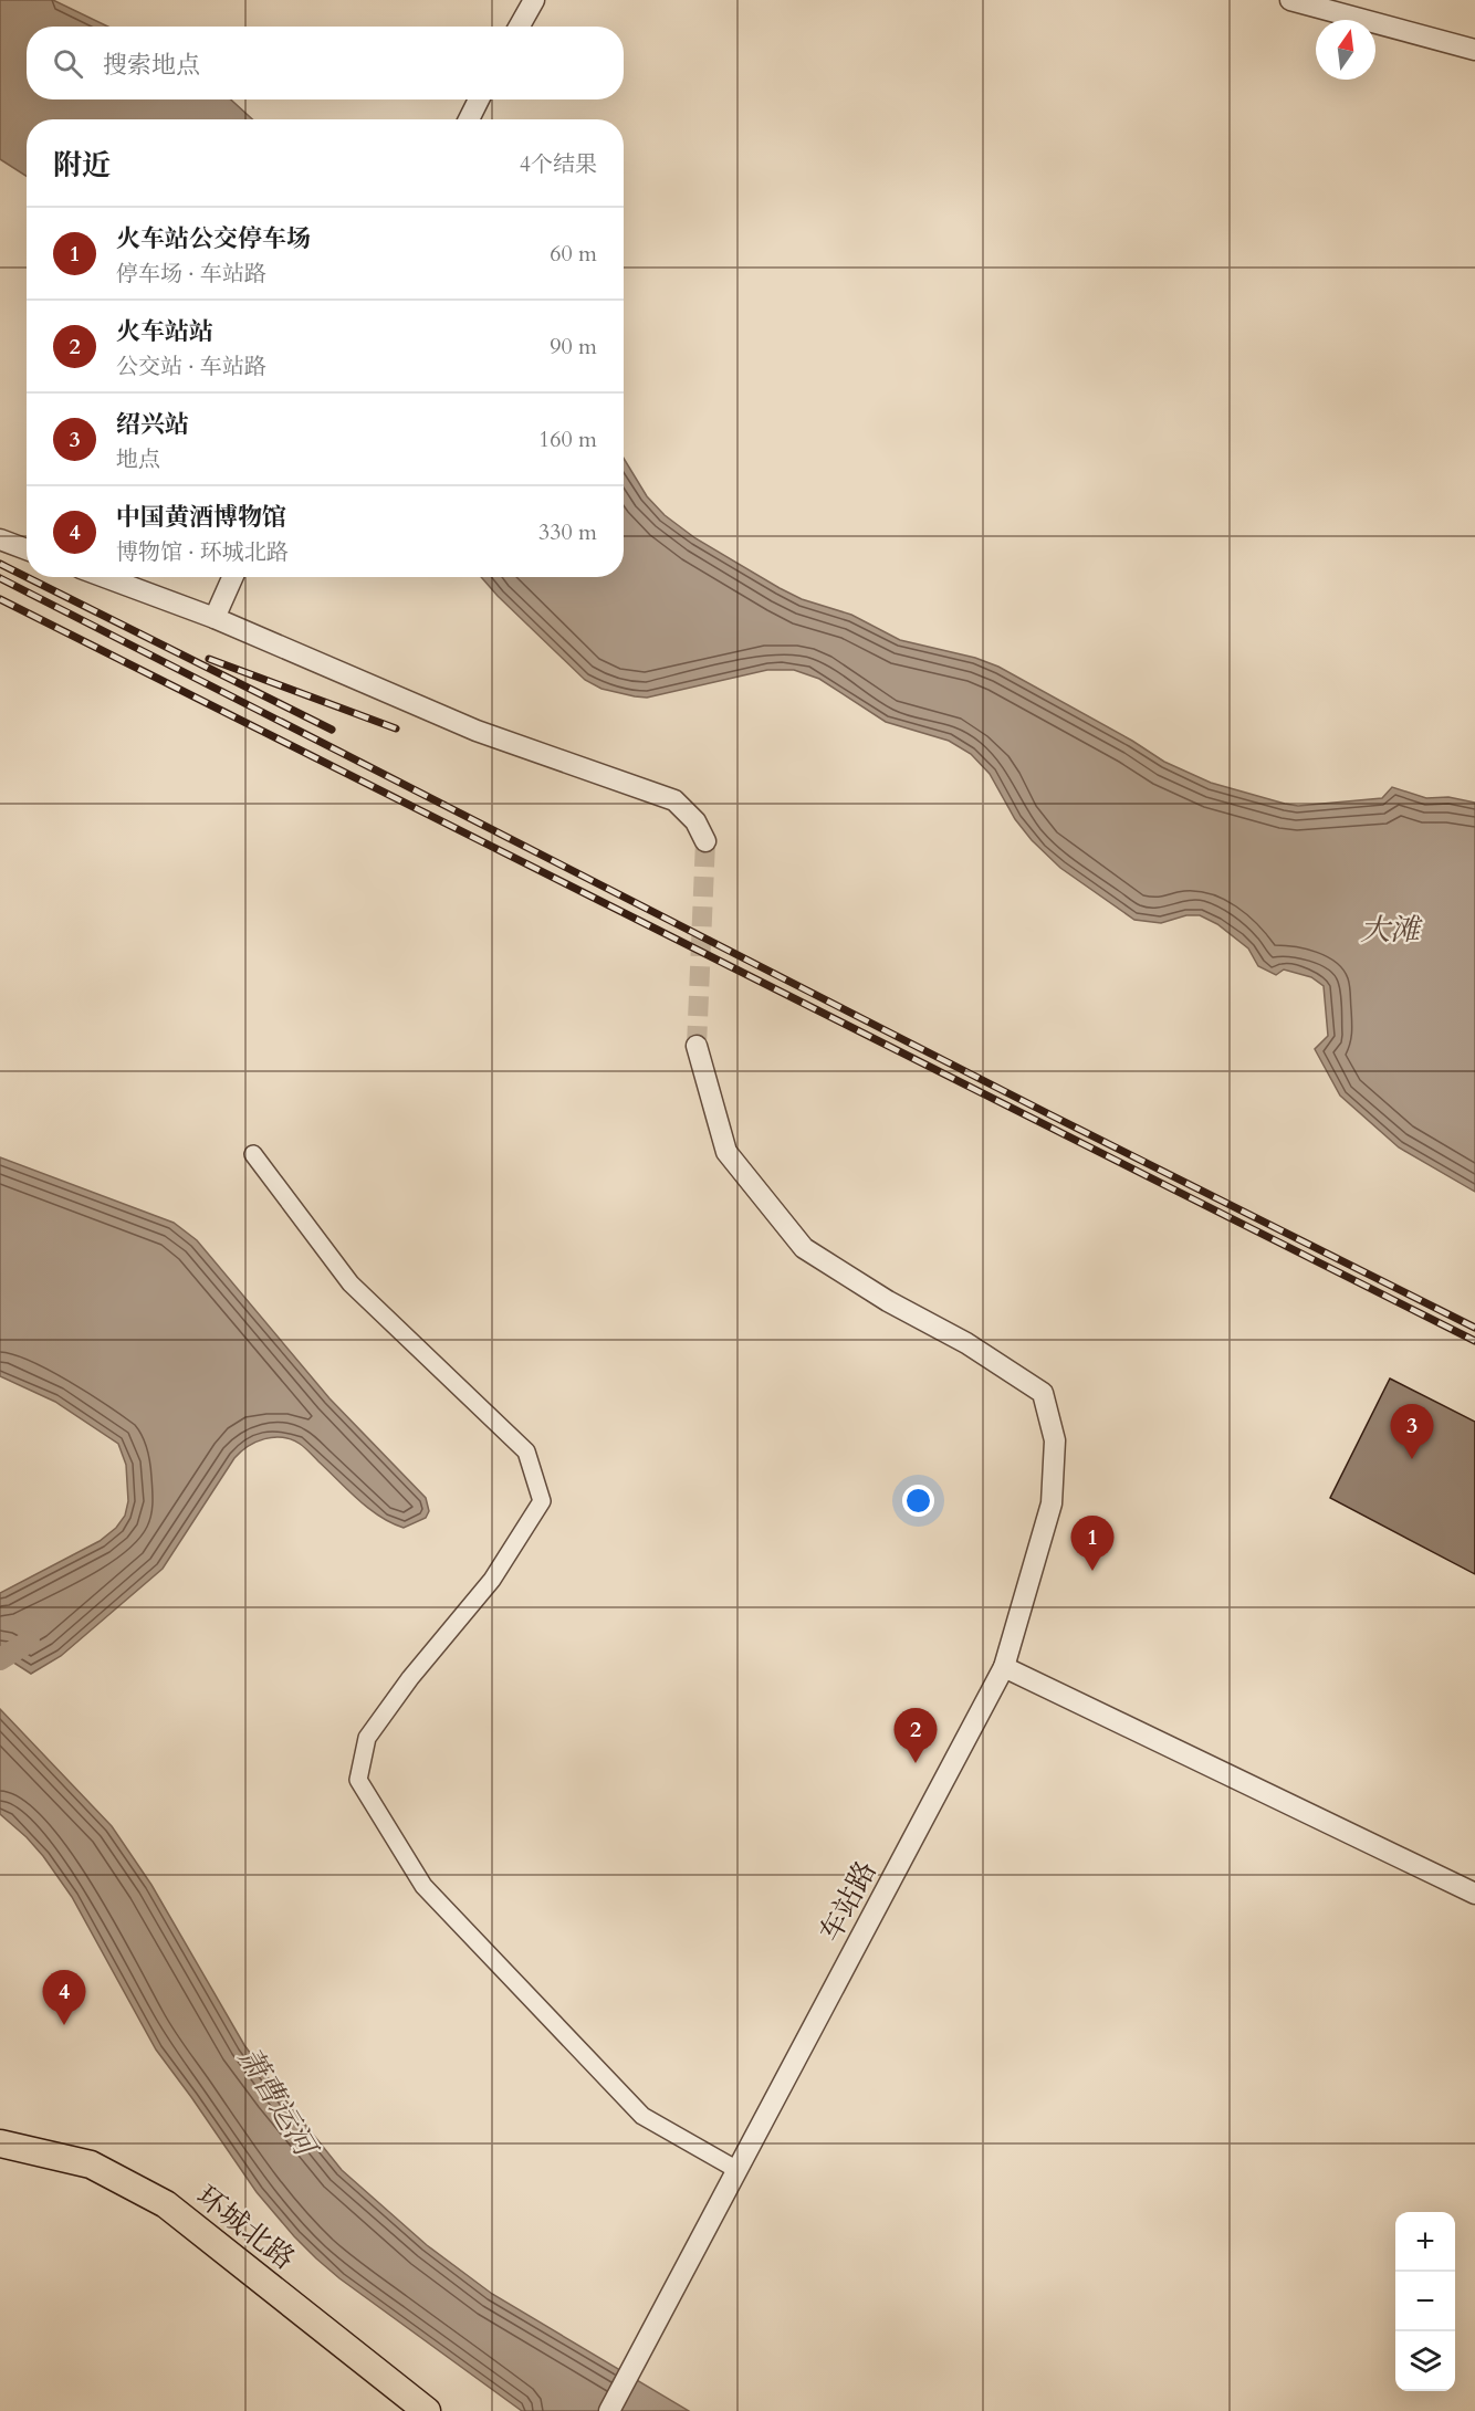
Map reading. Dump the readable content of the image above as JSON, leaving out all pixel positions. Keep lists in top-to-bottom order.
{
  "streets": {
    "main road": ["环城北路"],
    "street": ["车站路"]
  },
  "water": ["大滩", "萧曹运河"],
  "north": "top",
  "page": {
    "search": "搜索地点",
    "heading": ["附近", "4个结果"],
    "list": [
      {
        "mark": "1",
        "name": "火车站公交停车场",
        "note": "停车场 · 车站路",
        "value": "60 m"
      },
      {
        "mark": "2",
        "name": "火车站站",
        "note": "公交站 · 车站路",
        "value": "90 m"
      },
      {
        "mark": "3",
        "name": "绍兴站",
        "note": "地点",
        "value": "160 m"
      },
      {
        "mark": "4",
        "name": "中国黄酒博物馆",
        "note": "博物馆 · 环城北路",
        "value": "330 m"
      }
    ],
    "pins": [
      "3",
      "1",
      "2",
      "4"
    ],
    "map_buttons": ["+", "−"]
  }
}
